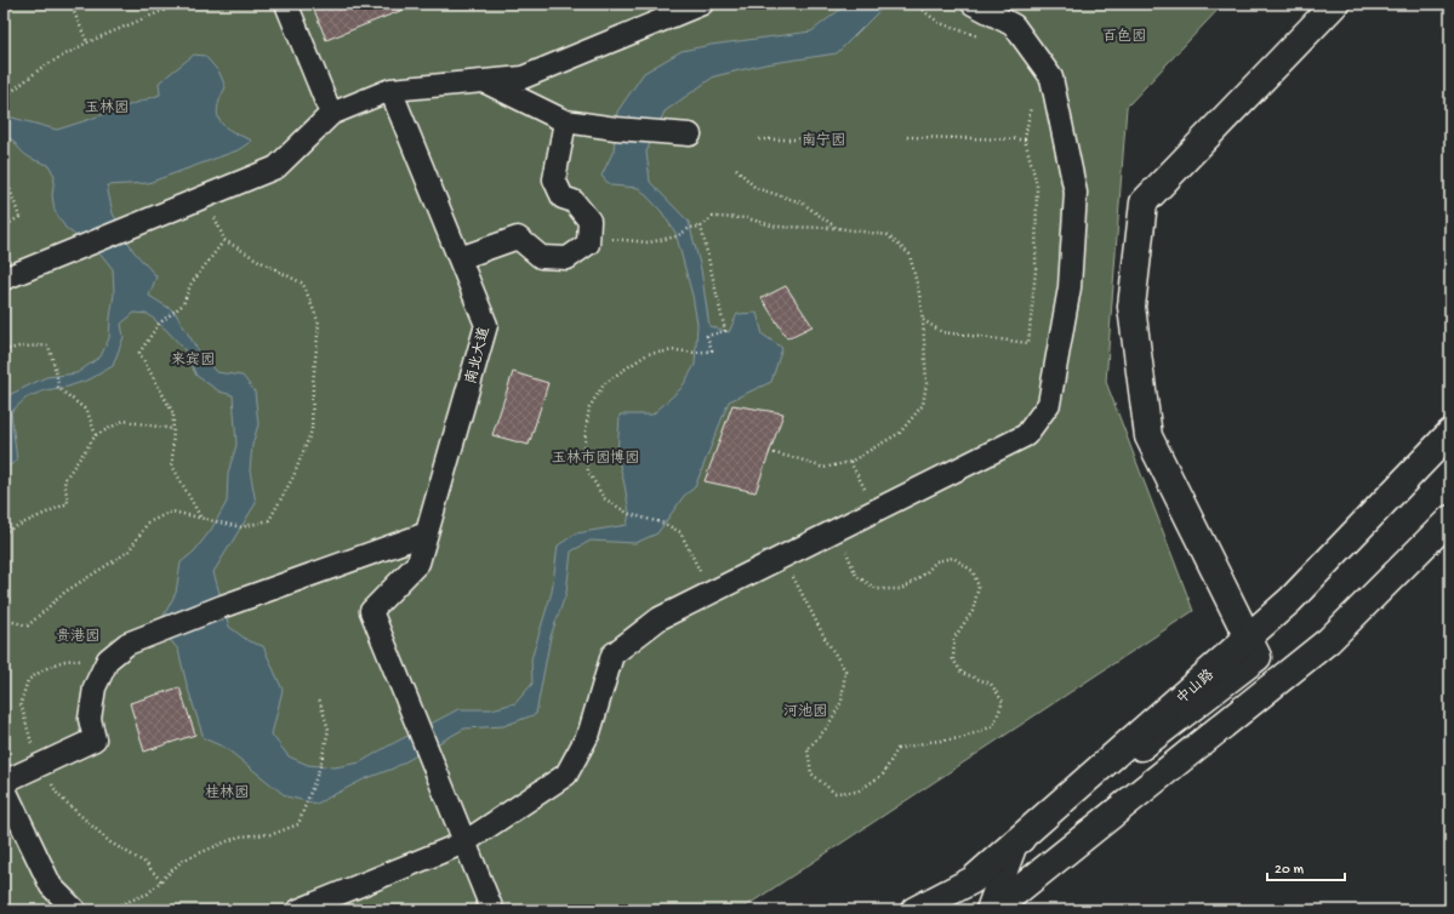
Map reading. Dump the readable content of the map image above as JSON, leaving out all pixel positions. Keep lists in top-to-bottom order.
{
  "streets": {
    "main road": ["中山路"],
    "street": ["南北大道"]
  },
  "parks": [
    "百色园",
    "玉林园",
    "南宁园",
    "来宾园",
    "玉林市园博园",
    "贵港园",
    "河池园",
    "桂林园"
  ],
  "scale_bar": "20 m"
}
